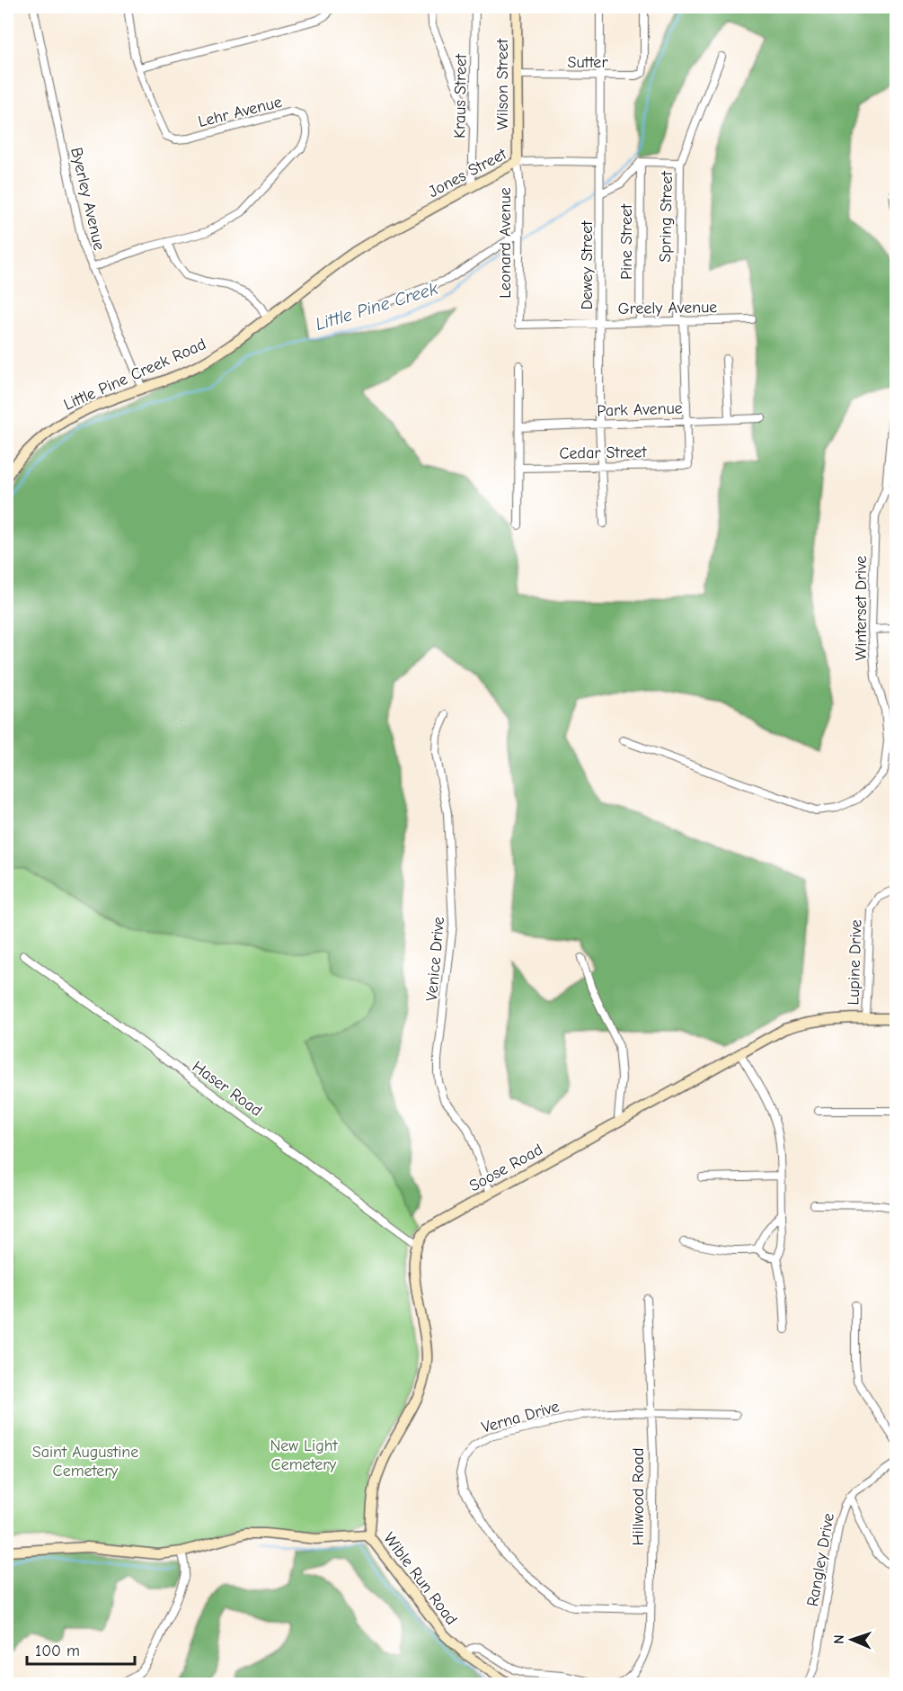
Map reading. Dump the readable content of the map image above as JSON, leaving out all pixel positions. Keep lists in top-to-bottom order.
{
  "streets": {
    "street": [
      "Sutter",
      "Wilson Street",
      "Kraus Street",
      "Lehr Avenue",
      "Jones Street",
      "Byerley Avenue",
      "Spring Street",
      "Pine Street",
      "Leonard Avenue",
      "Dewey Street",
      "Greely Avenue",
      "Little Pine Creek Road",
      "Park Avenue",
      "Cedar Street",
      "Winterset Drive",
      "Venice Drive",
      "Lupine Drive",
      "Haser Road",
      "Soose Road",
      "Verna Drive",
      "Hillwood Road",
      "Rangley Drive",
      "Wible Run Road"
    ]
  },
  "crossings": [
    ["Sutter", "Wilson Street"],
    ["Sutter", "Dewey Street"],
    ["Wilson Street", "Jones Street"],
    ["Wilson Street", "Leonard Avenue"],
    ["Kraus Street", "Jones Street"],
    ["Lehr Avenue", "Byerley Avenue"],
    ["Jones Street", "Leonard Avenue"],
    ["Jones Street", "Dewey Street"],
    ["Jones Street", "Little Pine Creek Road"],
    ["Byerley Avenue", "Little Pine Creek Road"],
    ["Spring Street", "Greely Avenue"],
    ["Spring Street", "Park Avenue"],
    ["Spring Street", "Cedar Street"],
    ["Pine Street", "Greely Avenue"],
    ["Leonard Avenue", "Greely Avenue"],
    ["Dewey Street", "Greely Avenue"],
    ["Dewey Street", "Park Avenue"],
    ["Dewey Street", "Cedar Street"],
    ["Venice Drive", "Soose Road"],
    ["Lupine Drive", "Soose Road"],
    ["Haser Road", "Soose Road"],
    ["Verna Drive", "Hillwood Road"]
  ],
  "water": ["Little Pine Creek"],
  "parks": ["New Light Cemetery", "Saint Augustine Cemetery"],
  "scale_bar": "100 m",
  "north": "left"
}
